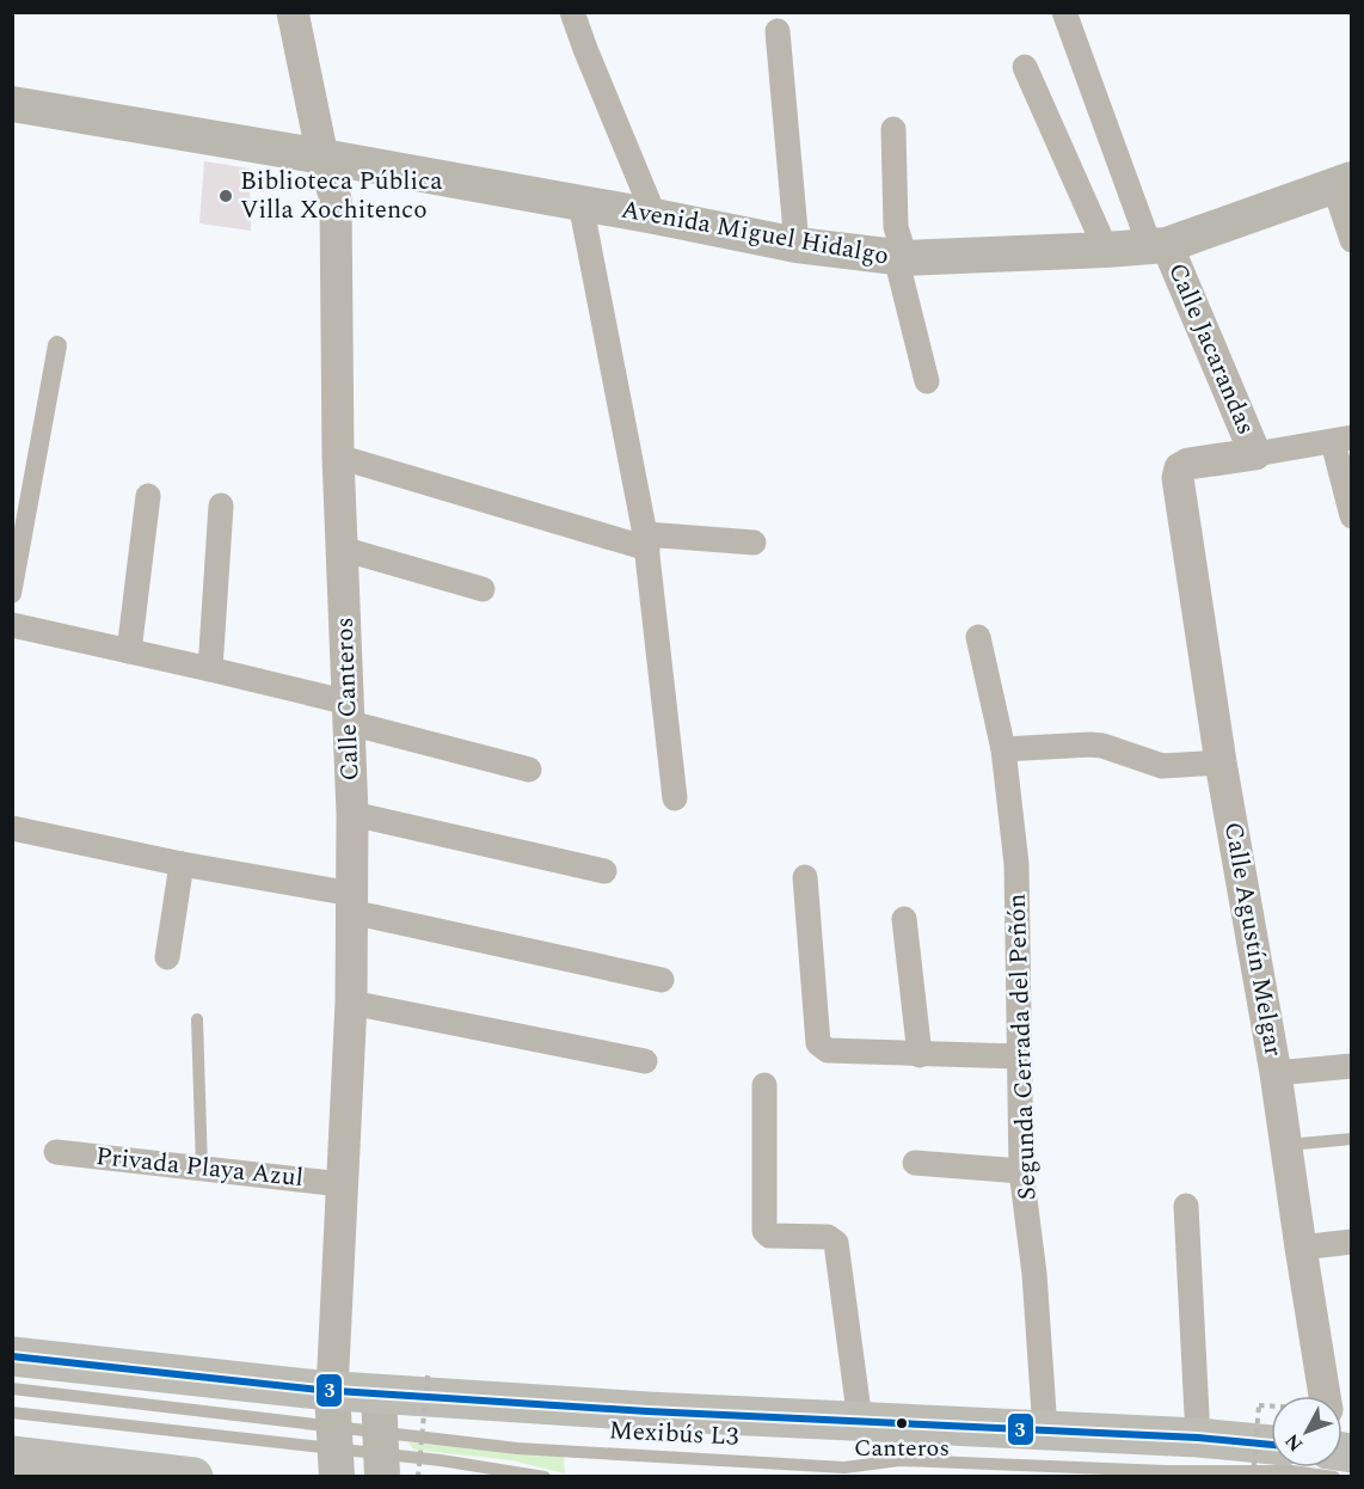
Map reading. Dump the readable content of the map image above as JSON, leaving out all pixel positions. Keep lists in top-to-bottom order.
{
  "streets": {
    "main road": ["Avenida Miguel Hidalgo"],
    "street": [
      "Calle Jacarandas",
      "Calle Canteros",
      "Calle Agustín Melgar",
      "Segunda Cerrada del Peñón",
      "Privada Playa Azul"
    ],
    "lane": ["Mexibús L3"]
  },
  "crossings": [
    ["Avenida Miguel Hidalgo", "Calle Jacarandas"],
    ["Avenida Miguel Hidalgo", "Calle Canteros"],
    ["Calle Jacarandas", "Calle Agustín Melgar"],
    ["Calle Canteros", "Privada Playa Azul"],
    ["Calle Canteros", "Mexibús L3"]
  ],
  "places": ["Biblioteca Pública Villa Xochitenco", "Canteros"],
  "lines": ["transit line 3"],
  "north": "bottom left"
}
